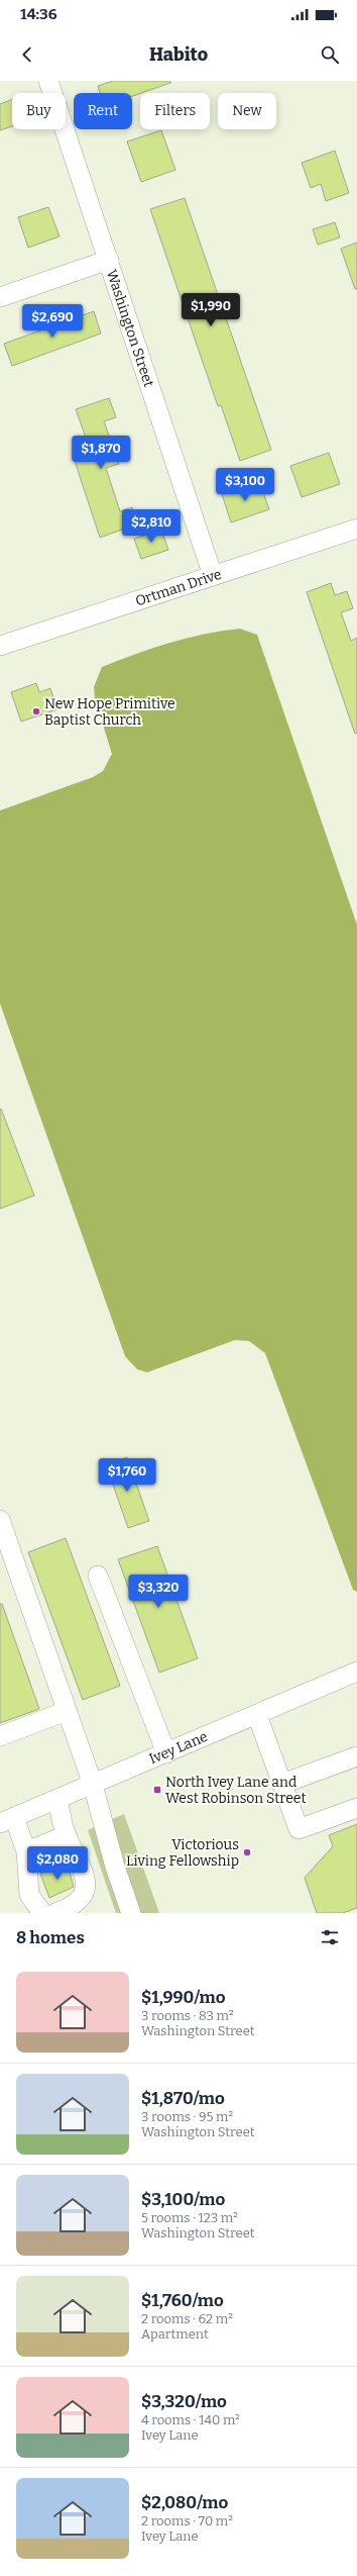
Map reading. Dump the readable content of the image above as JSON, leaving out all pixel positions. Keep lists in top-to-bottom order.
{
  "streets": {
    "street": ["Washington Street", "Ortman Drive", "Ivey Lane"]
  },
  "crossings": [
    ["Washington Street", "Ortman Drive"]
  ],
  "places": {
    "other": ["New Hope Primitive Baptist Church", "Victorious Living Fellowship"],
    "transit": ["North Ivey Lane and West Robinson Street"]
  },
  "page": {
    "status": "14:36",
    "header": "Habito",
    "chip": [
      "Buy",
      "Rent",
      "Filters",
      "New"
    ],
    "price": [
      "$1,990",
      "$2,690",
      "$1,870",
      "$3,100",
      "$2,810",
      "$1,760",
      "$3,320",
      "$2,080"
    ],
    "heading": "8 homes",
    "list": [
      {
        "name": "$1,990/mo",
        "note": "3 rooms · 83 m² · Washington Street"
      },
      {
        "name": "$1,870/mo",
        "note": "3 rooms · 95 m² · Washington Street"
      },
      {
        "name": "$3,100/mo",
        "note": "5 rooms · 123 m² · Washington Street"
      },
      {
        "name": "$1,760/mo",
        "note": "2 rooms · 62 m² · Apartment"
      },
      {
        "name": "$3,320/mo",
        "note": "4 rooms · 140 m² · Ivey Lane"
      },
      {
        "name": "$2,080/mo",
        "note": "2 rooms · 70 m² · Ivey Lane"
      }
    ]
  }
}
